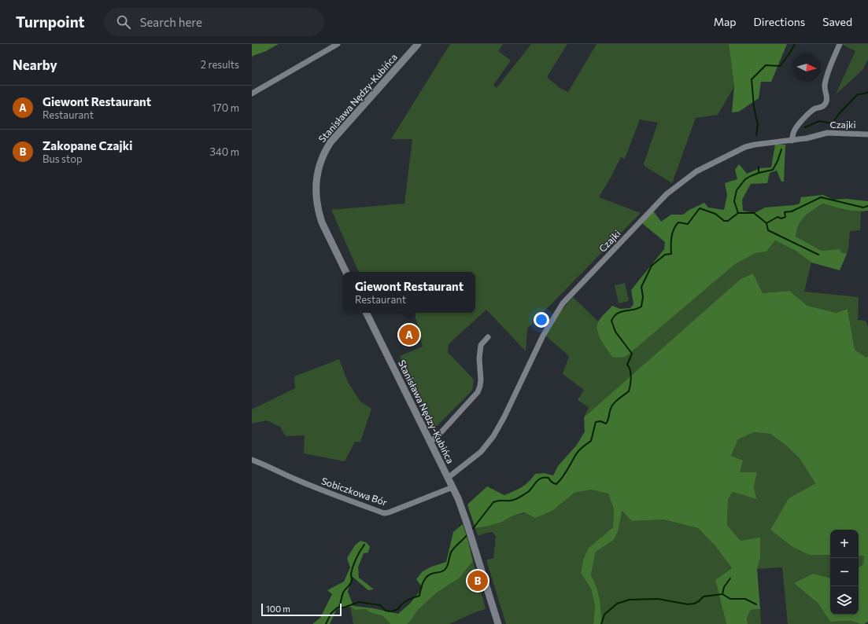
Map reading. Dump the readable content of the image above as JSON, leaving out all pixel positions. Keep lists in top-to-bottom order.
{
  "streets": {
    "street": ["Stanisława Nędzy-Kubińca", "Czajki", "Sobiczkowa Bór"]
  },
  "crossings": [
    ["Stanisława Nędzy-Kubińca", "Czajki"],
    ["Stanisława Nędzy-Kubińca", "Sobiczkowa Bór"]
  ],
  "scale_bar": "100 m",
  "north": "right",
  "page": {
    "header": "Turnpoint",
    "search": "Search here",
    "nav": ["Map", "Directions", "Saved"],
    "heading": ["Nearby", "2 results"],
    "list": [
      {
        "mark": "A",
        "name": "Giewont Restaurant",
        "note": "Restaurant",
        "value": "170 m"
      },
      {
        "mark": "B",
        "name": "Zakopane Czajki",
        "note": "Bus stop",
        "value": "340 m"
      }
    ],
    "popup": ["Giewont Restaurant", "Restaurant"],
    "pins": ["A", "B"],
    "map_buttons": ["+", "−"],
    "scale": "100 m"
  }
}
